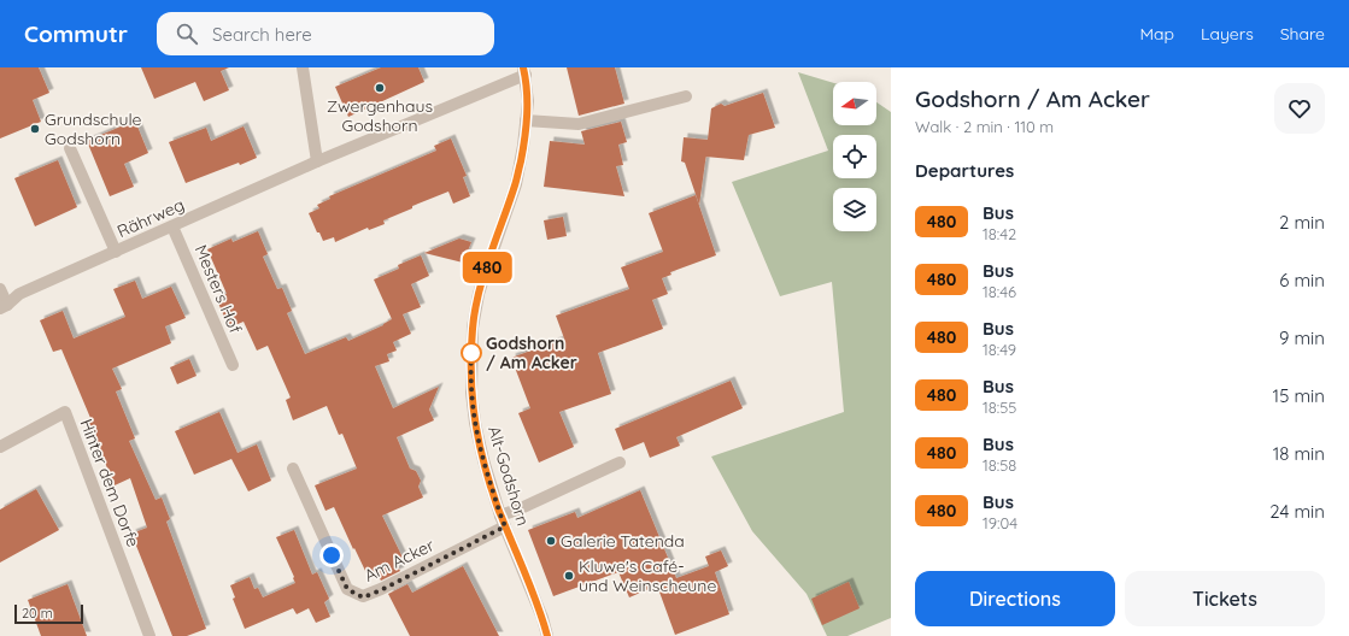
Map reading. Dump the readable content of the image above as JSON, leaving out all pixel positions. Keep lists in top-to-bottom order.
{
  "streets": {
    "street": [
      "Rährweg",
      "Mesters Hof",
      "Alt-Godshorn",
      "Hinter dem Dorfe",
      "Am Acker"
    ]
  },
  "crossings": [
    ["Rährweg", "Mesters Hof"],
    ["Rährweg", "Alt-Godshorn"],
    ["Alt-Godshorn", "Am Acker"]
  ],
  "places": [
    "Zwergenhaus Godshorn",
    "Grundschule Godshorn",
    "Godshorn / Am Acker",
    "Galerie Tatenda",
    "Kluwe's Café- und Weinscheune"
  ],
  "lines": ["bus line 480"],
  "scale_bar": "20 m",
  "north": "left",
  "page": {
    "header": "Commutr",
    "search": "Search here",
    "nav": ["Map", "Layers", "Share"],
    "on_map": "480",
    "heading": [
      ["Godshorn / Am Acker", "Walk · 2 min · 110 m"],
      "Departures"
    ],
    "list": [
      {
        "mark": "480",
        "name": "Bus",
        "note": "18:42",
        "value": "2 min"
      },
      {
        "mark": "480",
        "name": "Bus",
        "note": "18:46",
        "value": "6 min"
      },
      {
        "mark": "480",
        "name": "Bus",
        "note": "18:49",
        "value": "9 min"
      },
      {
        "mark": "480",
        "name": "Bus",
        "note": "18:55",
        "value": "15 min"
      },
      {
        "mark": "480",
        "name": "Bus",
        "note": "18:58",
        "value": "18 min"
      },
      {
        "mark": "480",
        "name": "Bus",
        "note": "19:04",
        "value": "24 min"
      }
    ],
    "buttons": ["Directions", "Tickets"],
    "scale": "20 m"
  }
}
